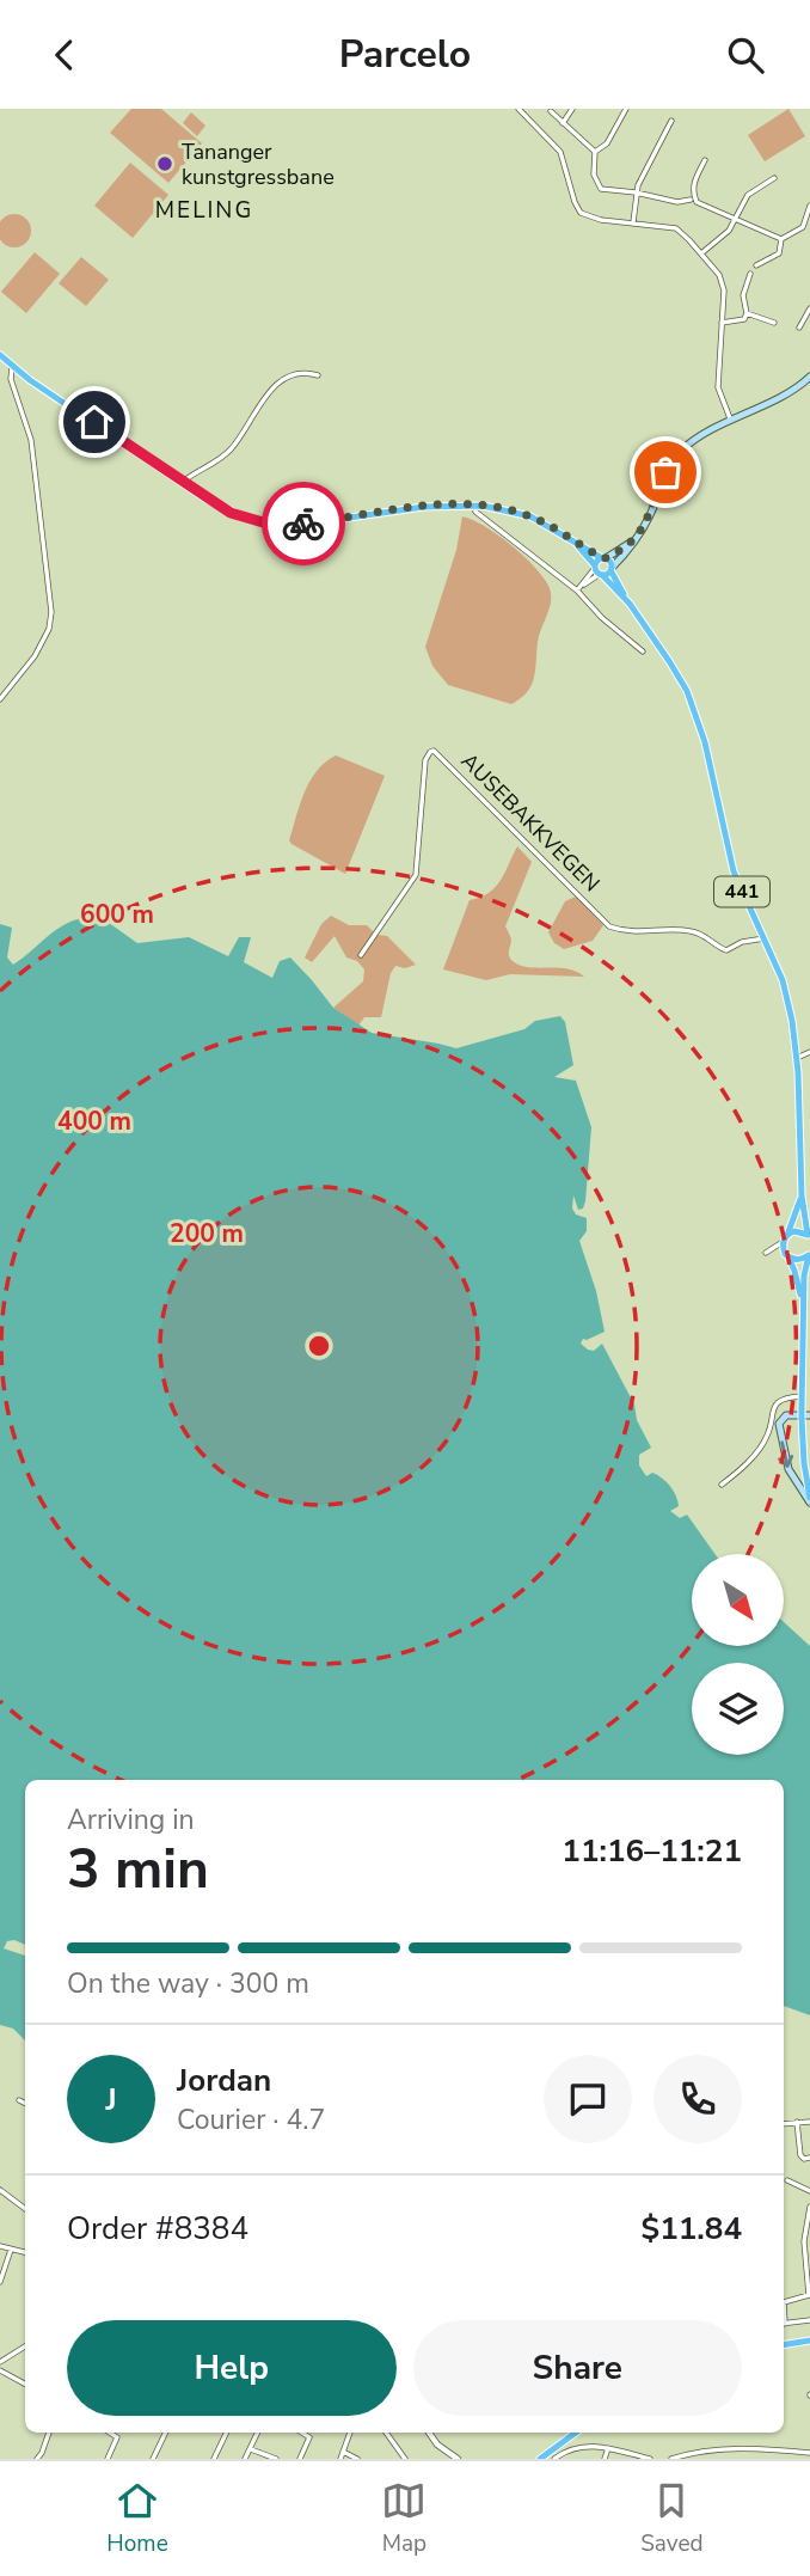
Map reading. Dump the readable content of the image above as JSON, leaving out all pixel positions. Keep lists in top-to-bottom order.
{
  "streets": {
    "main road": ["441"],
    "street": ["AUSEBAKKVEGEN"]
  },
  "crossings": [
    ["AUSEBAKKVEGEN", "441"]
  ],
  "districts": ["MELING"],
  "places": ["Tananger kunstgressbane"],
  "north": "bottom right",
  "page": {
    "header": "Parcelo",
    "heading": ["3 min", "Arriving in", "11:16–11:21"],
    "panel": [
      "Jordan",
      "Courier · 4.7",
      "Order #8384",
      "$11.84"
    ],
    "bar": "On the way · 300 m",
    "round": "J",
    "buttons": ["Help", "Share"],
    "tabs": ["Home", "Map", "Saved"]
  },
  "rings": ["600 m", "400 m", "200 m"]
}
